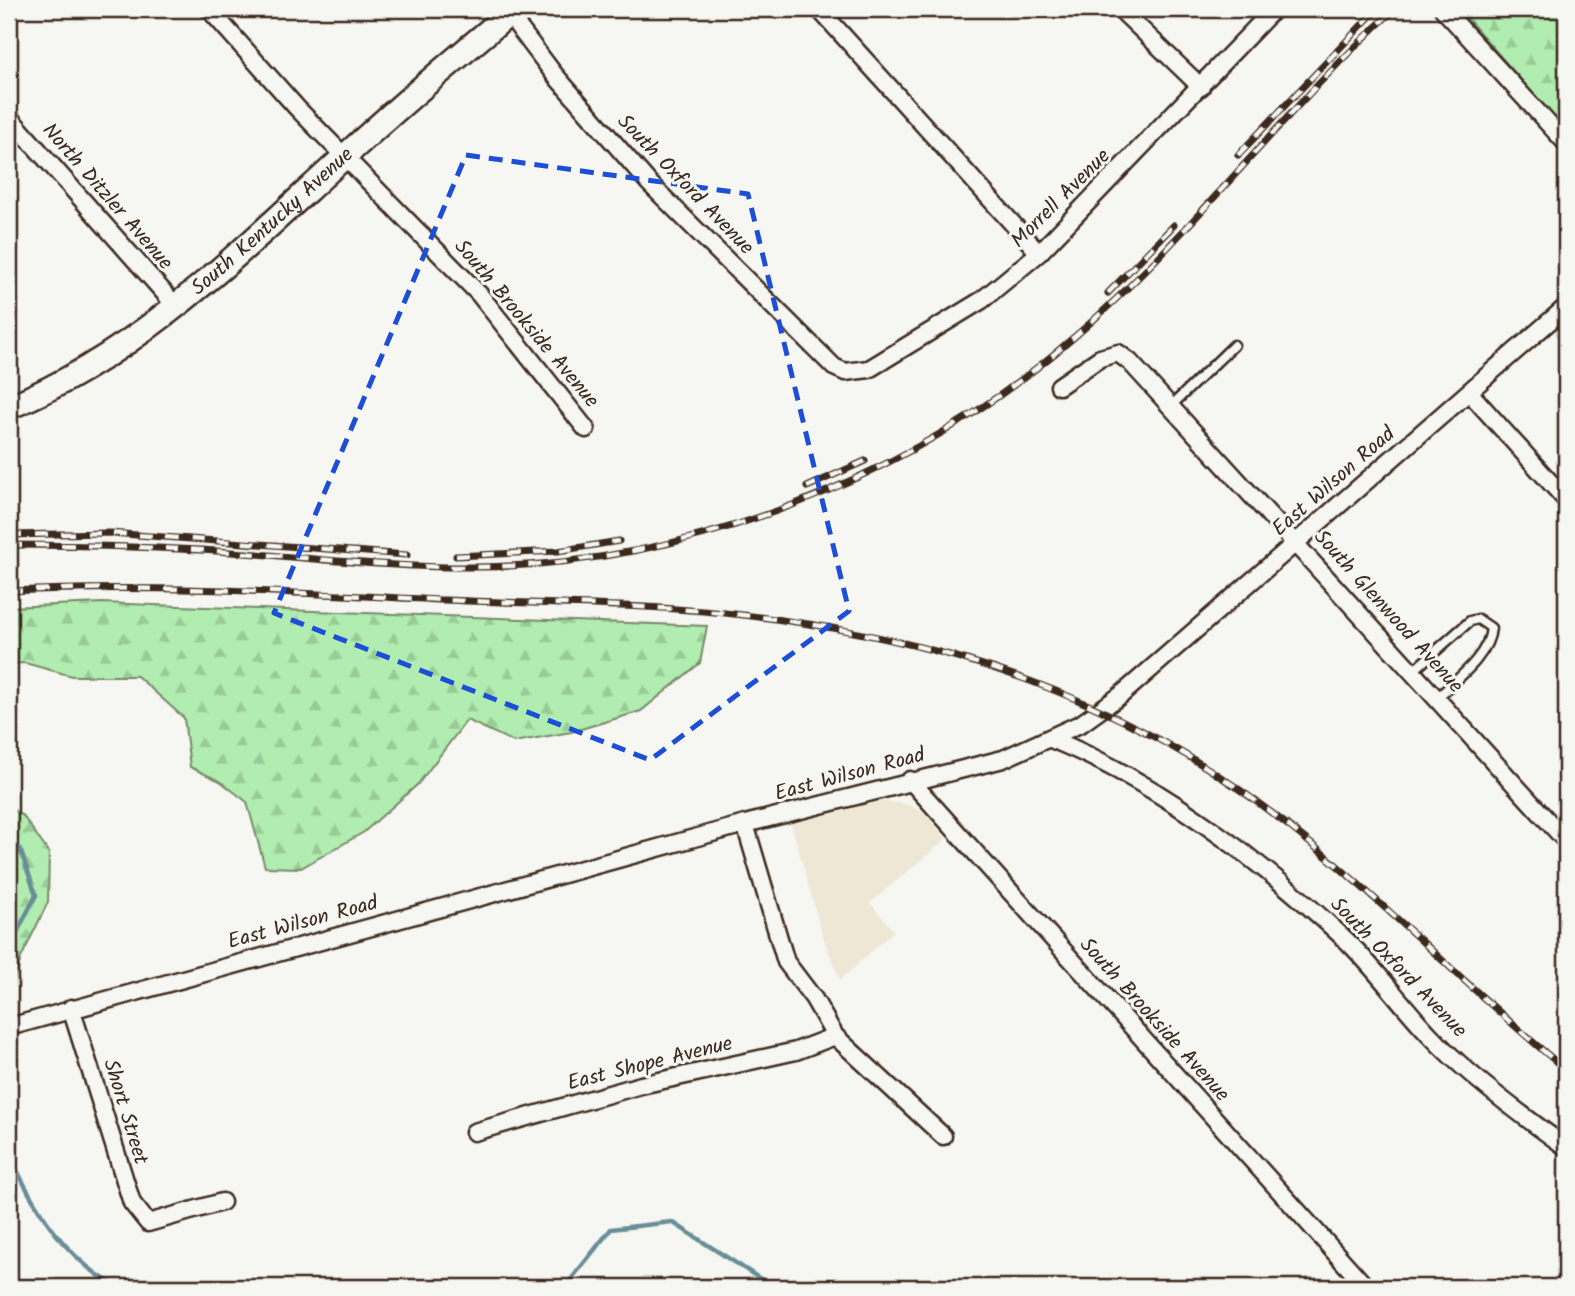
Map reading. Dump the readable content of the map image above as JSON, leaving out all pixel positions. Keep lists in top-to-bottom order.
{
  "streets": {
    "street": [
      "South Oxford Avenue",
      "North Ditzler Avenue",
      "Morrell Avenue",
      "South Kentucky Avenue",
      "South Brookside Avenue",
      "East Wilson Road",
      "South Glenwood Avenue",
      "East Shope Avenue",
      "Short Street"
    ]
  },
  "crossings": [
    ["South Oxford Avenue", "Morrell Avenue"],
    ["South Oxford Avenue", "South Kentucky Avenue"],
    ["South Oxford Avenue", "East Wilson Road"],
    ["North Ditzler Avenue", "South Kentucky Avenue"],
    ["South Kentucky Avenue", "South Brookside Avenue"],
    ["South Brookside Avenue", "East Wilson Road"],
    ["East Wilson Road", "South Glenwood Avenue"],
    ["East Wilson Road", "Short Street"]
  ]
}
